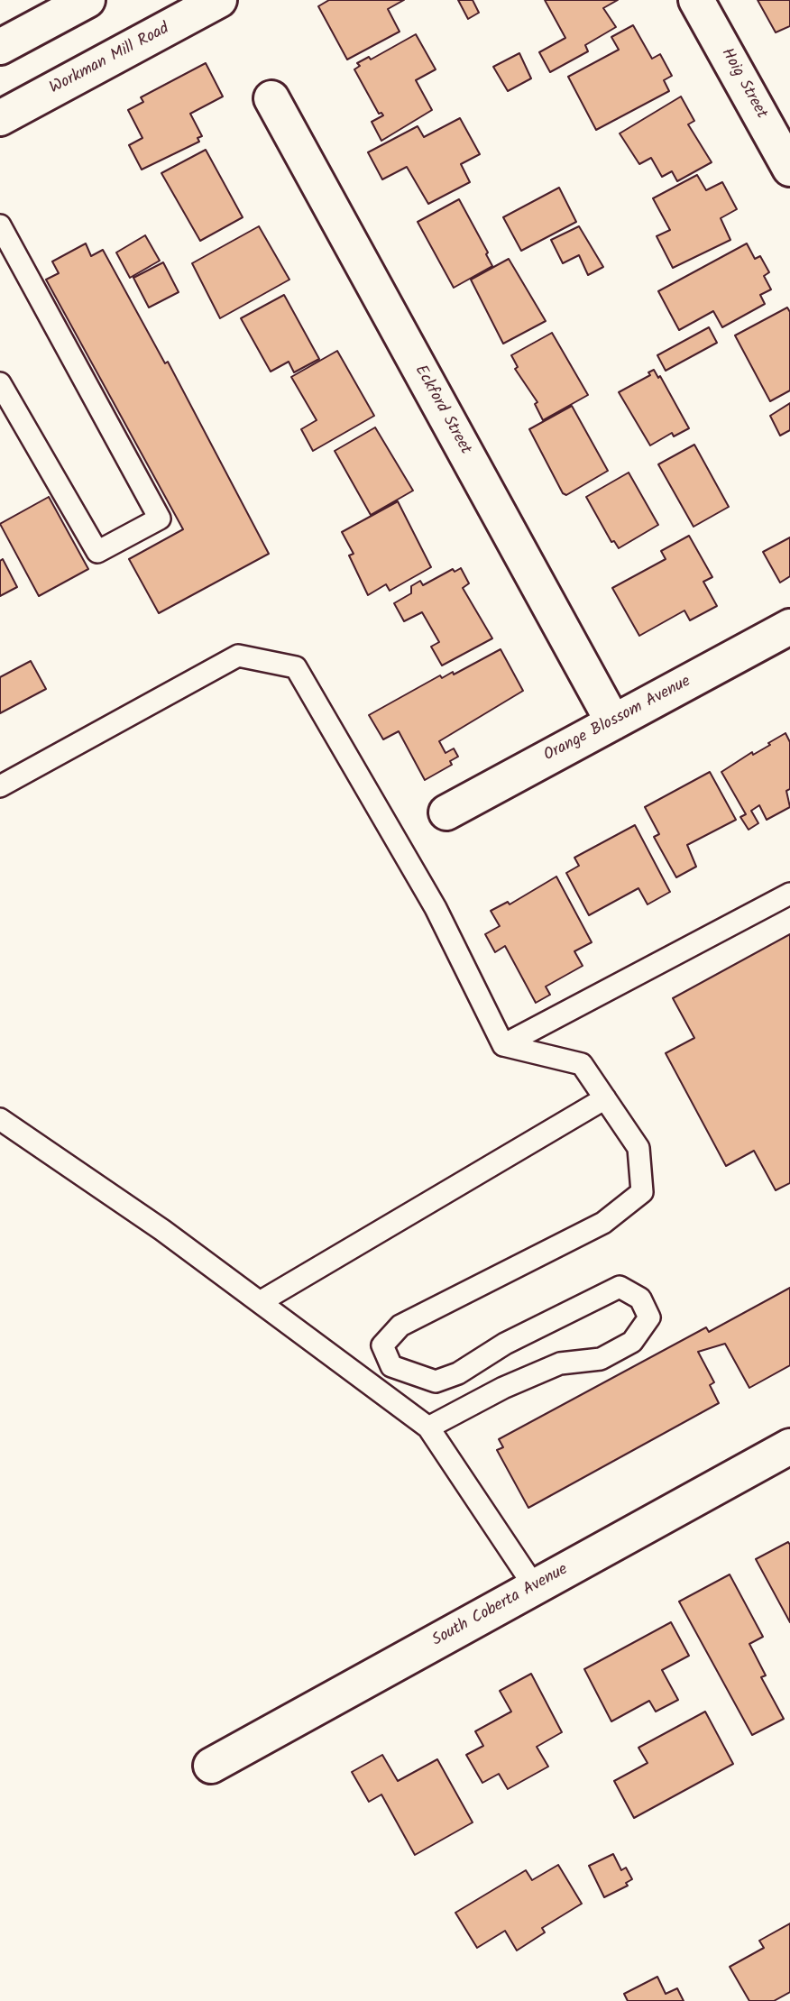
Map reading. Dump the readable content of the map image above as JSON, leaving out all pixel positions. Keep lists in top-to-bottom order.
{
  "streets": {
    "street": [
      "Workman Mill Road",
      "Hoig Street",
      "Eckford Street",
      "Orange Blossom Avenue",
      "South Coberta Avenue"
    ]
  },
  "crossings": [
    ["Eckford Street", "Orange Blossom Avenue"]
  ]
}
